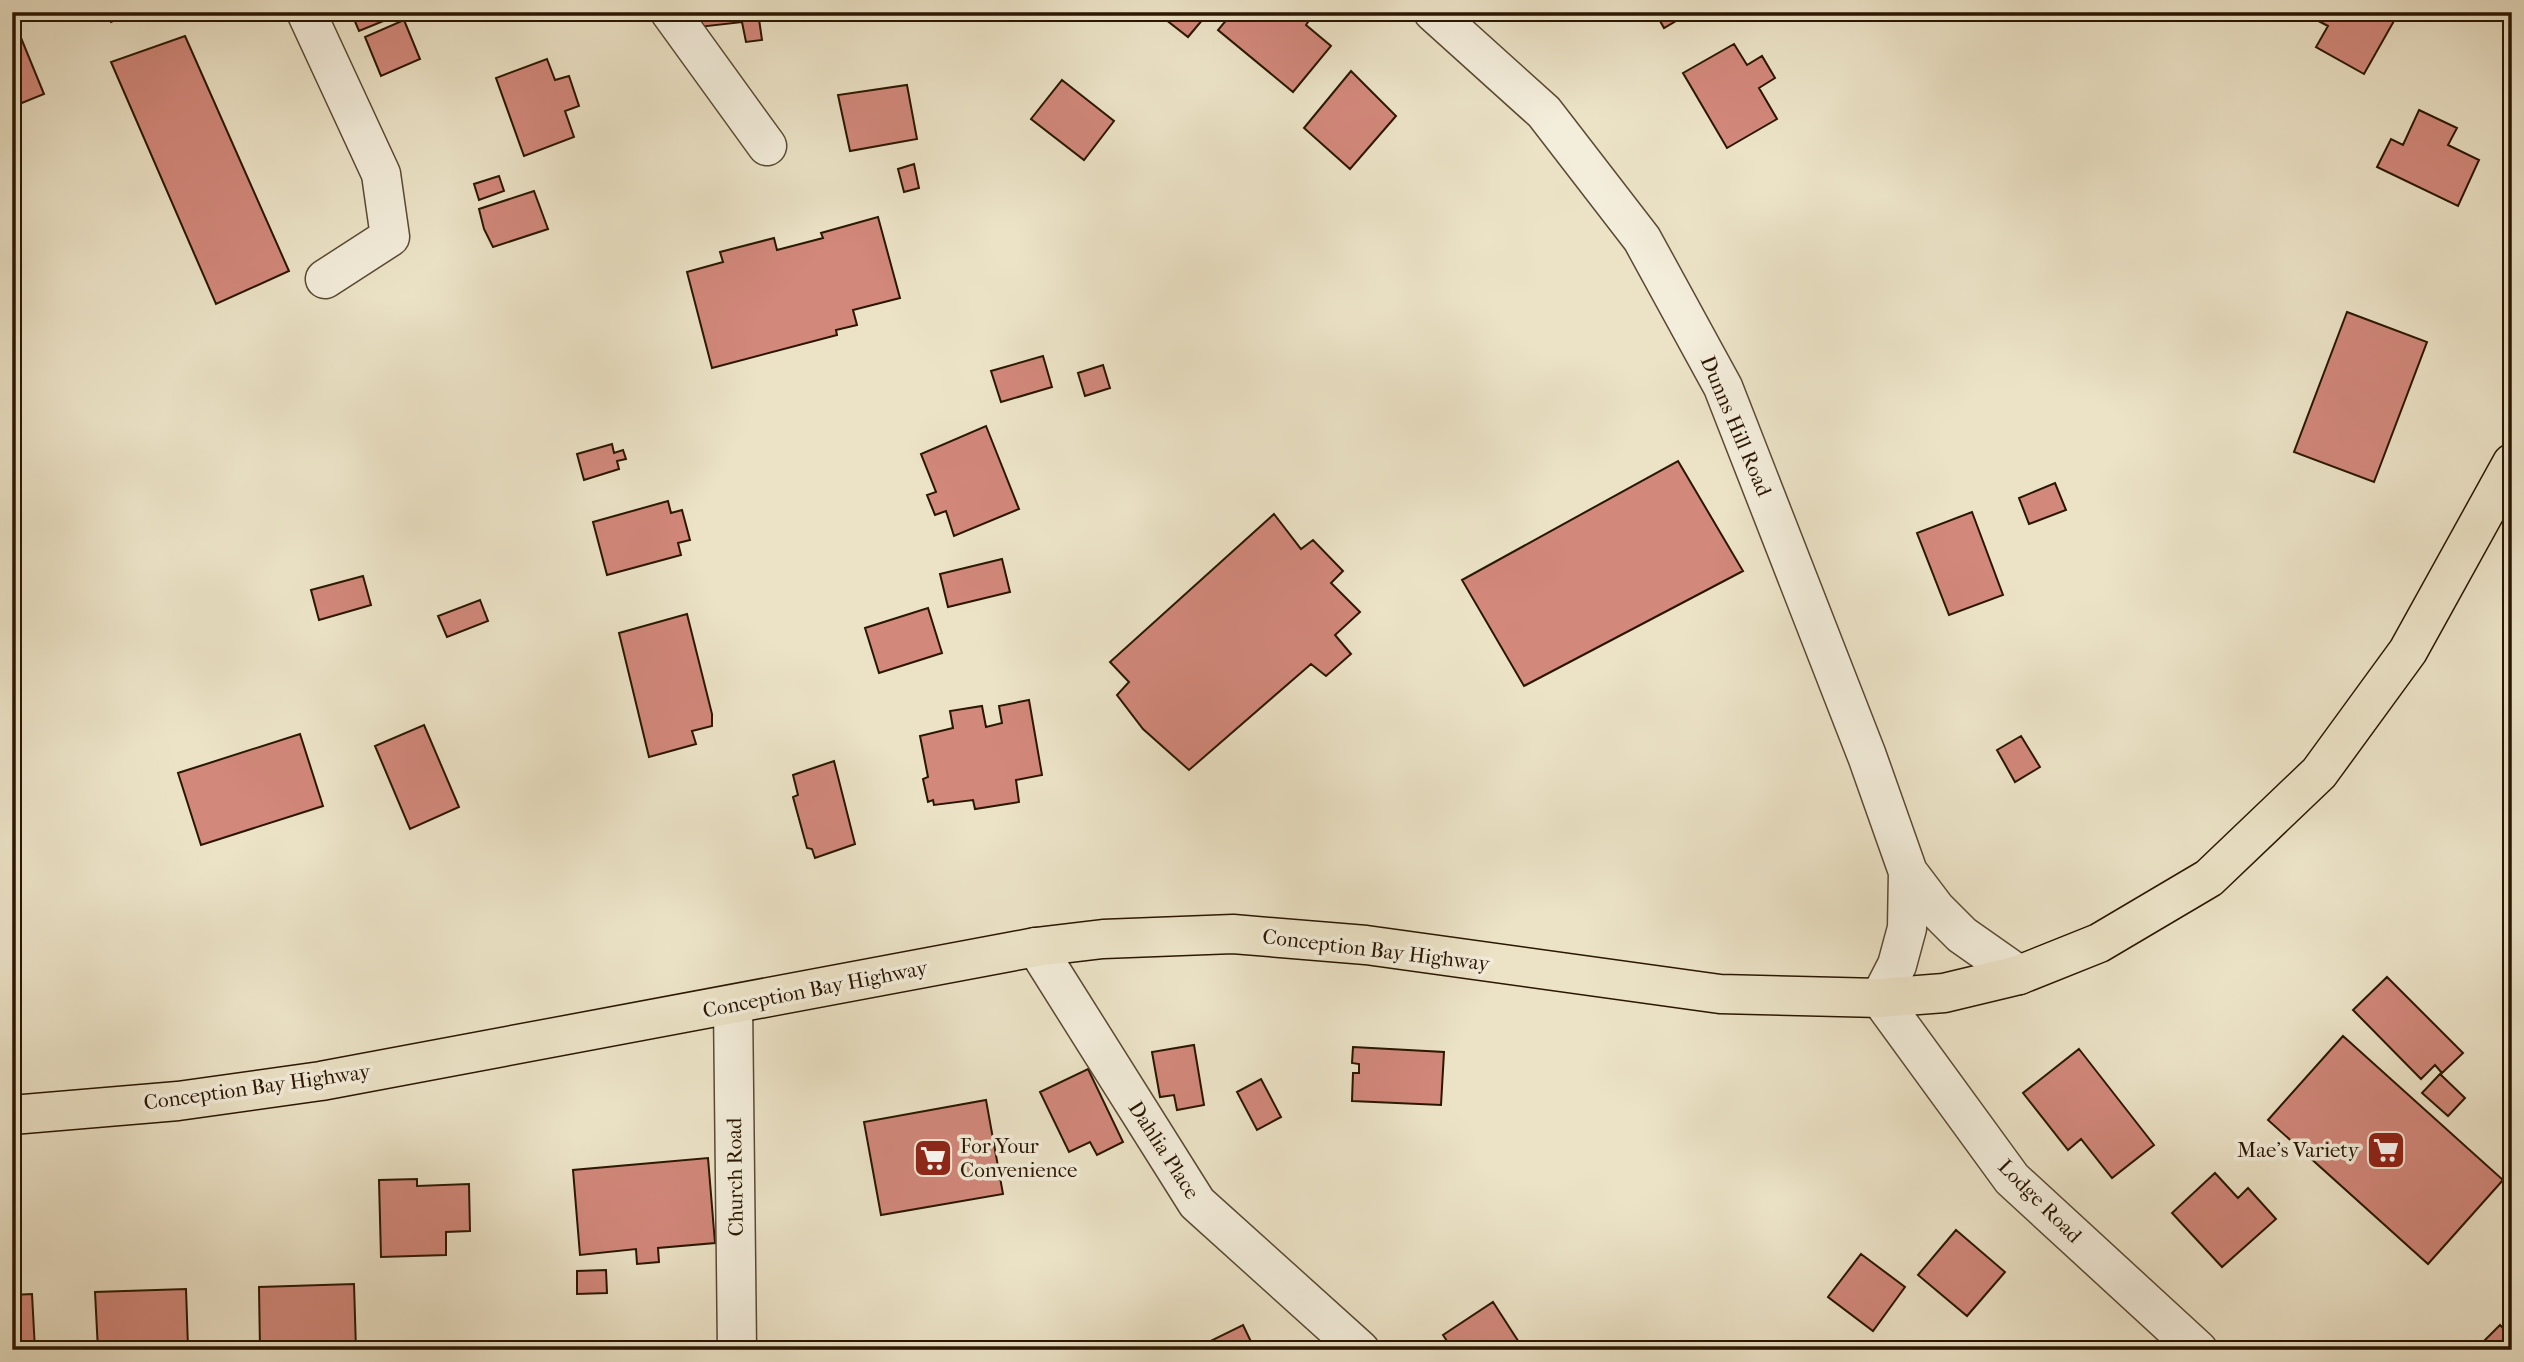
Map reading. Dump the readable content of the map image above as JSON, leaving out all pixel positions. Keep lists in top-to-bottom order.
{
  "streets": {
    "main road": ["Conception Bay Highway"],
    "street": [
      "Dunns Hill Road",
      "Dahlia Place",
      "Church Road",
      "Lodge Road"
    ]
  },
  "crossings": [
    ["Dunns Hill Road", "Conception Bay Highway"],
    ["Dunns Hill Road", "Lodge Road"],
    ["Conception Bay Highway", "Dahlia Place"],
    ["Conception Bay Highway", "Church Road"],
    ["Conception Bay Highway", "Lodge Road"]
  ],
  "places": {
    "supermarket": ["Mae's Variety", "For Your Convenience"]
  }
}
